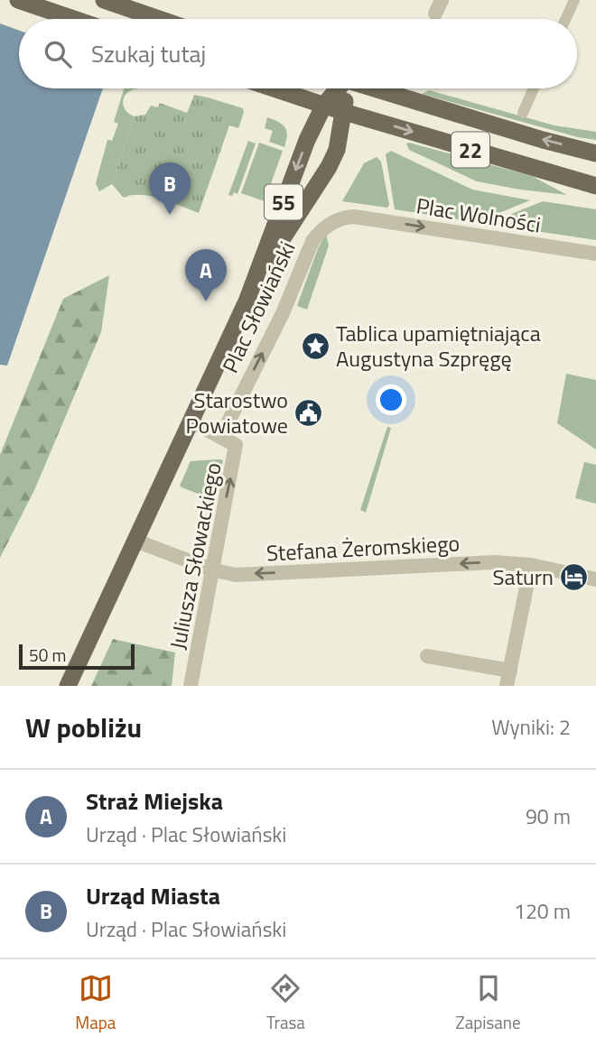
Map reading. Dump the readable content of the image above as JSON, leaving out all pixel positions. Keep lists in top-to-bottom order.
{
  "streets": {
    "main road": ["22", "55", "Plac Słowiański"],
    "street": ["Plac Wolności", "Stefana Żeromskiego", "Juliusza Słowackiego"]
  },
  "crossings": [
    ["22", "Plac Słowiański"],
    ["55", "Plac Słowiański"],
    ["55", "Stefana Żeromskiego"],
    ["Plac Wolności", "Plac Słowiański"],
    ["Plac Słowiański", "Stefana Żeromskiego"],
    ["Plac Słowiański", "Juliusza Słowackiego"],
    ["Stefana Żeromskiego", "Juliusza Słowackiego"]
  ],
  "one_way": ["Plac Wolności", "Stefana Żeromskiego", "Juliusza Słowackiego"],
  "places": {
    "place": ["Tablica upamiętniająca Augustyna Szpręgę"],
    "public building": ["Starostwo Powiatowe"],
    "hotel": ["Saturn"]
  },
  "scale_bar": "50 m",
  "page": {
    "search": "Szukaj tutaj",
    "pins": ["B", "A"],
    "scale": "50 m",
    "heading": ["W pobliżu", "Wyniki: 2"],
    "list": [
      {
        "mark": "A",
        "name": "Straż Miejska",
        "note": "Urząd · Plac Słowiański",
        "value": "90 m"
      },
      {
        "mark": "B",
        "name": "Urząd Miasta",
        "note": "Urząd · Plac Słowiański",
        "value": "120 m"
      }
    ],
    "nav": ["Mapa", "Trasa", "Zapisane"]
  }
}
